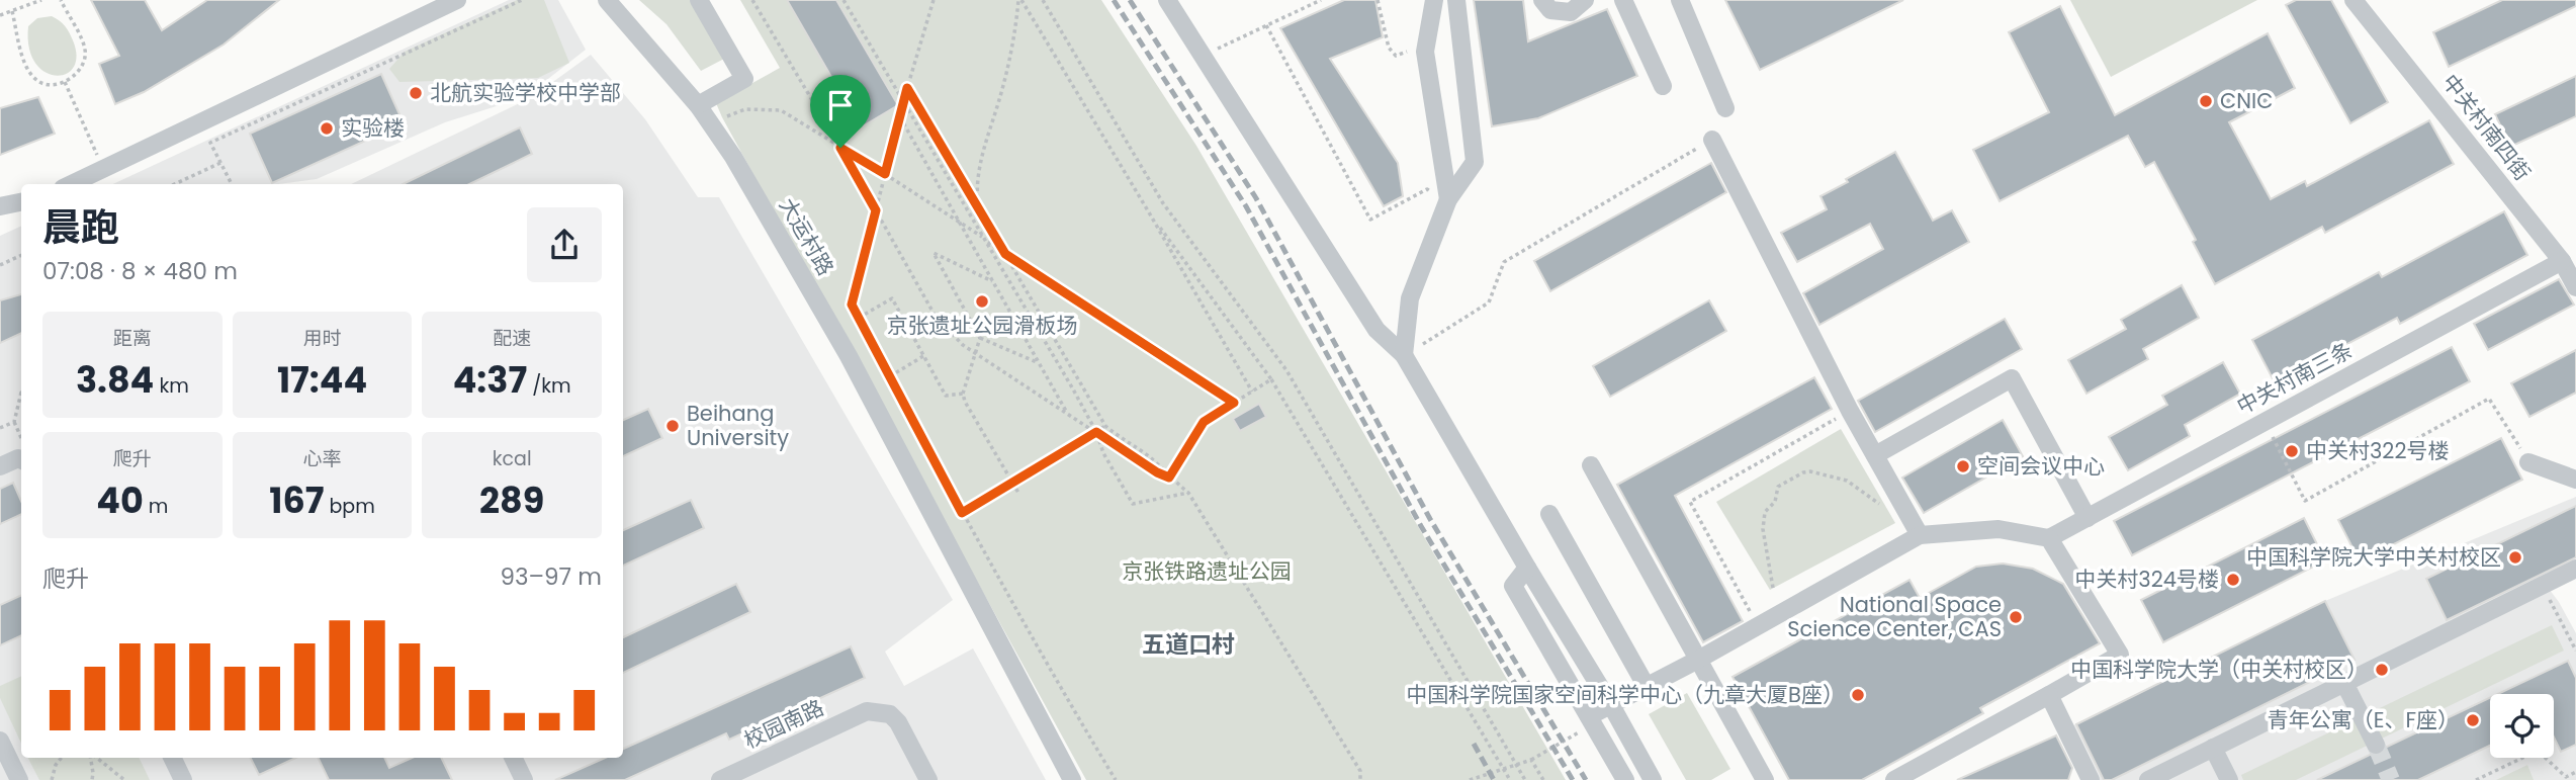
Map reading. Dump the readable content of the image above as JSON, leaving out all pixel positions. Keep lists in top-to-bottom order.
{
  "streets": {
    "street": [
      "中关村南四街",
      "大运村路",
      "中关村南三条",
      "校园南路"
    ]
  },
  "crossings": [
    ["中关村南四街", "中关村南三条"]
  ],
  "districts": ["五道口村"],
  "parks": ["京张铁路遗址公园"],
  "places": [
    "北航实验学校中学部",
    "CNIC",
    "实验楼",
    "京张遗址公园滑板场",
    "Beihang University",
    "中关村322号楼",
    "空间会议中心",
    "中国科学院大学中关村校区",
    "中关村324号楼",
    "National Space Science Center, CAS",
    "中国科学院大学（中关村校区）",
    "中国科学院国家空间科学中心（九章大厦B座）",
    "青年公寓（E、F座）"
  ],
  "page": {
    "heading": ["晨跑", "07:08 · 8 × 480 m"],
    "stats": [
      ["距离", "3.84 km"],
      ["用时", "17:44"],
      ["配速", "4:37 /km"],
      ["爬升", "40 m"],
      ["心率", "167 bpm"],
      ["kcal", "289"]
    ],
    "chart": ["爬升", "93–97 m"]
  }
}
